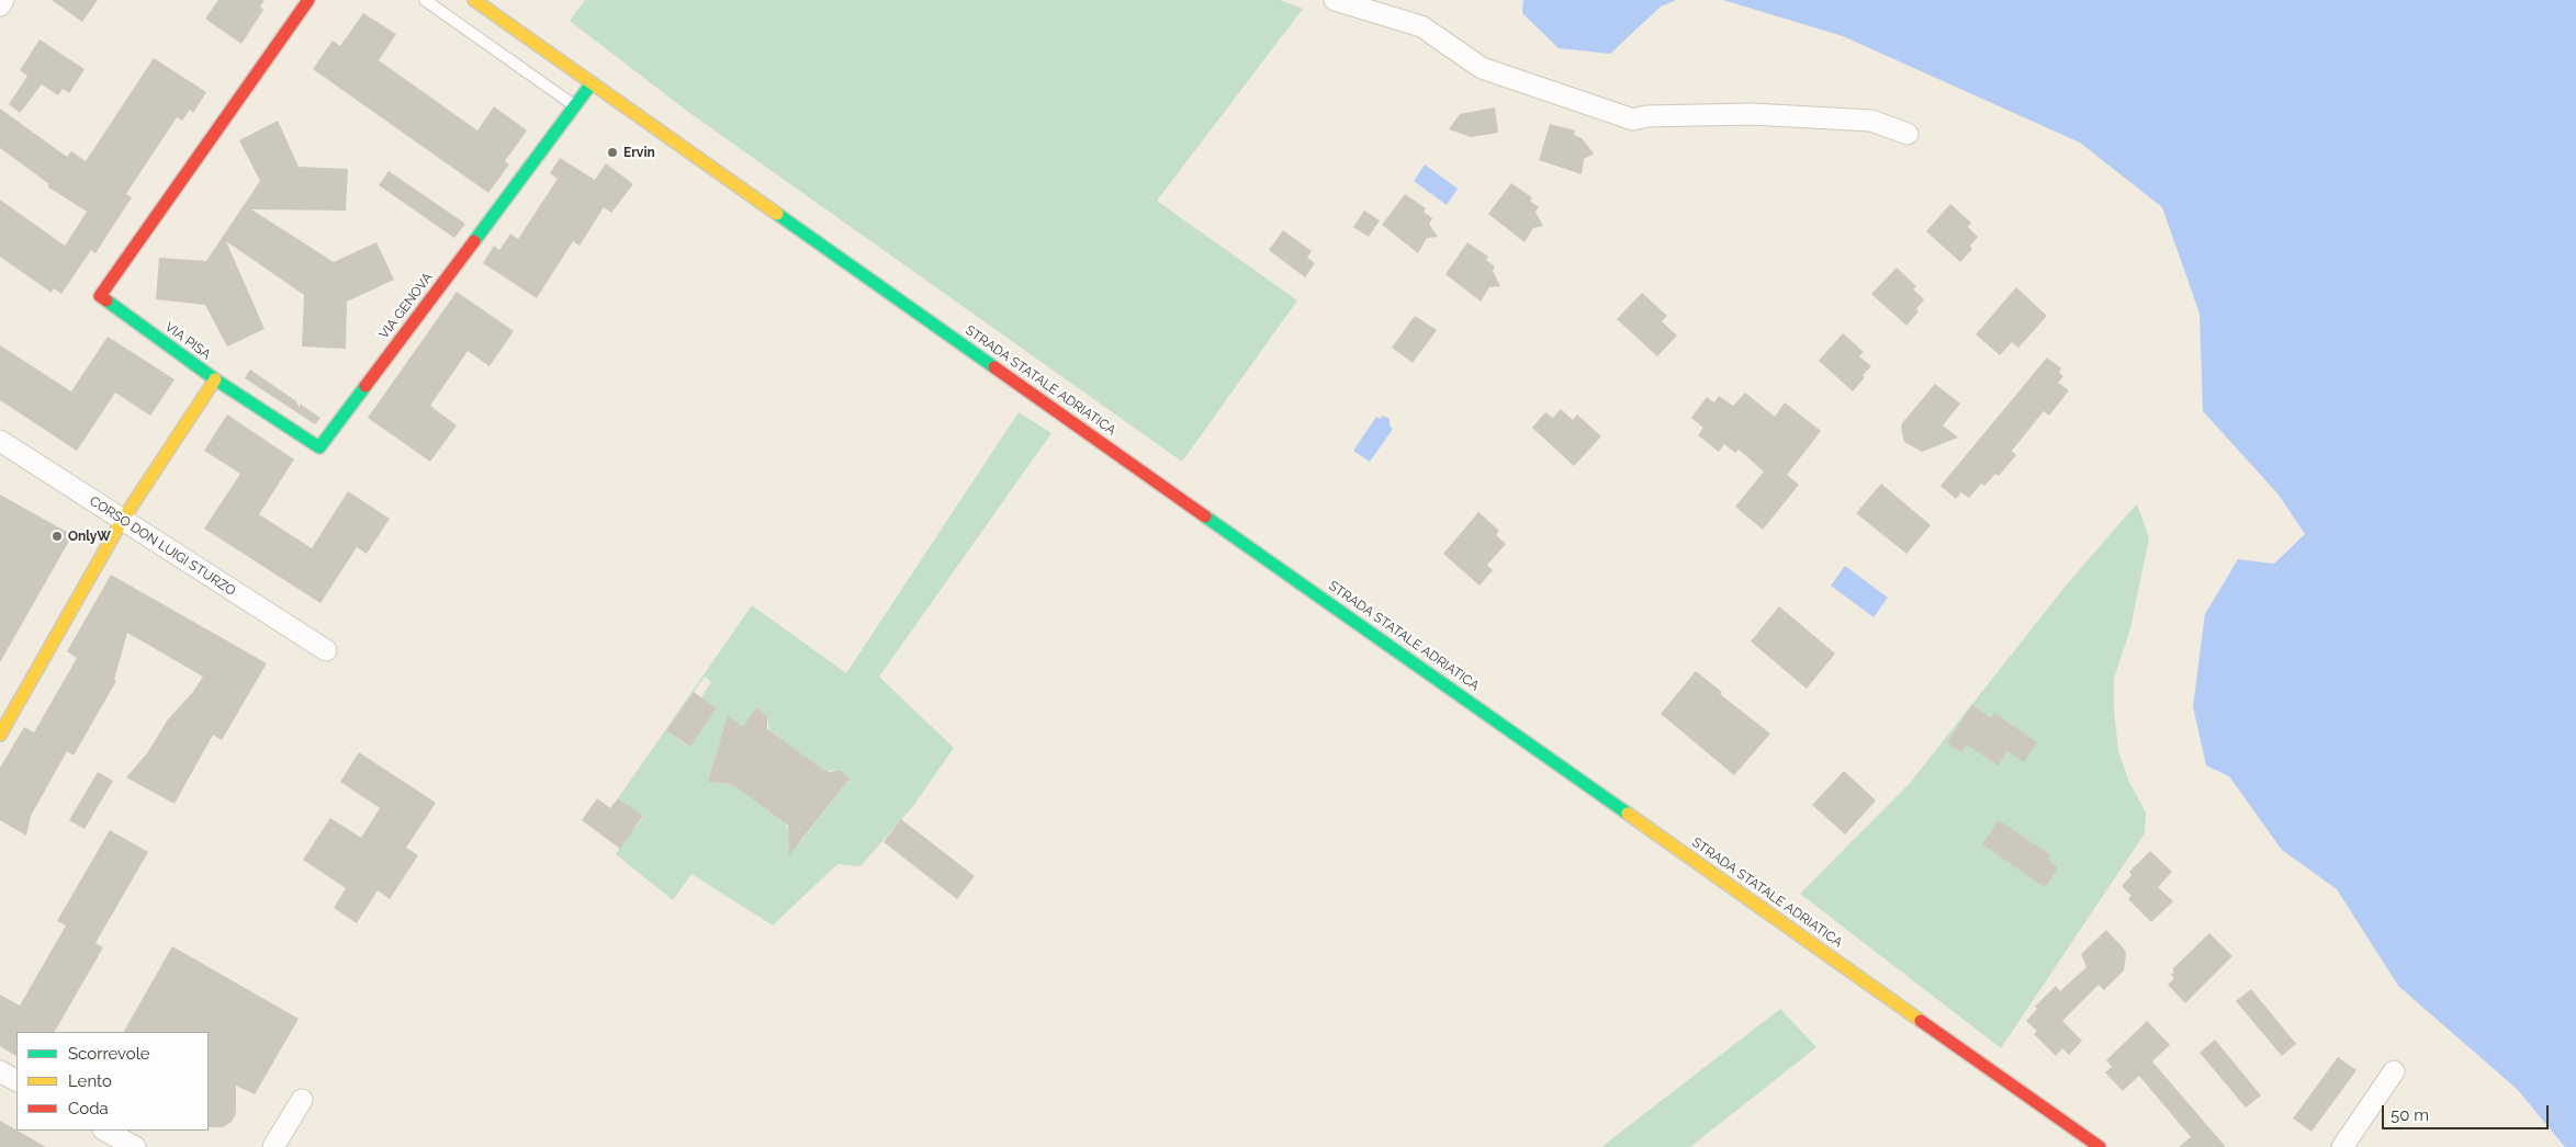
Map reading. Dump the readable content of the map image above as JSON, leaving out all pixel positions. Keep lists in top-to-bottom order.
{
  "streets": {
    "main road": ["VIA GENOVA", "VIA PISA", "STRADA STATALE ADRIATICA"],
    "street": ["CORSO DON LUIGI STURZO"]
  },
  "crossings": [
    ["VIA GENOVA", "VIA PISA"],
    ["VIA GENOVA", "STRADA STATALE ADRIATICA"],
    ["VIA PISA", "CORSO DON LUIGI STURZO"]
  ],
  "places": ["Ervin", "OnlyW"],
  "legend": ["Scorrevole", "Lento", "Coda"],
  "scale_bar": "50 m"
}
